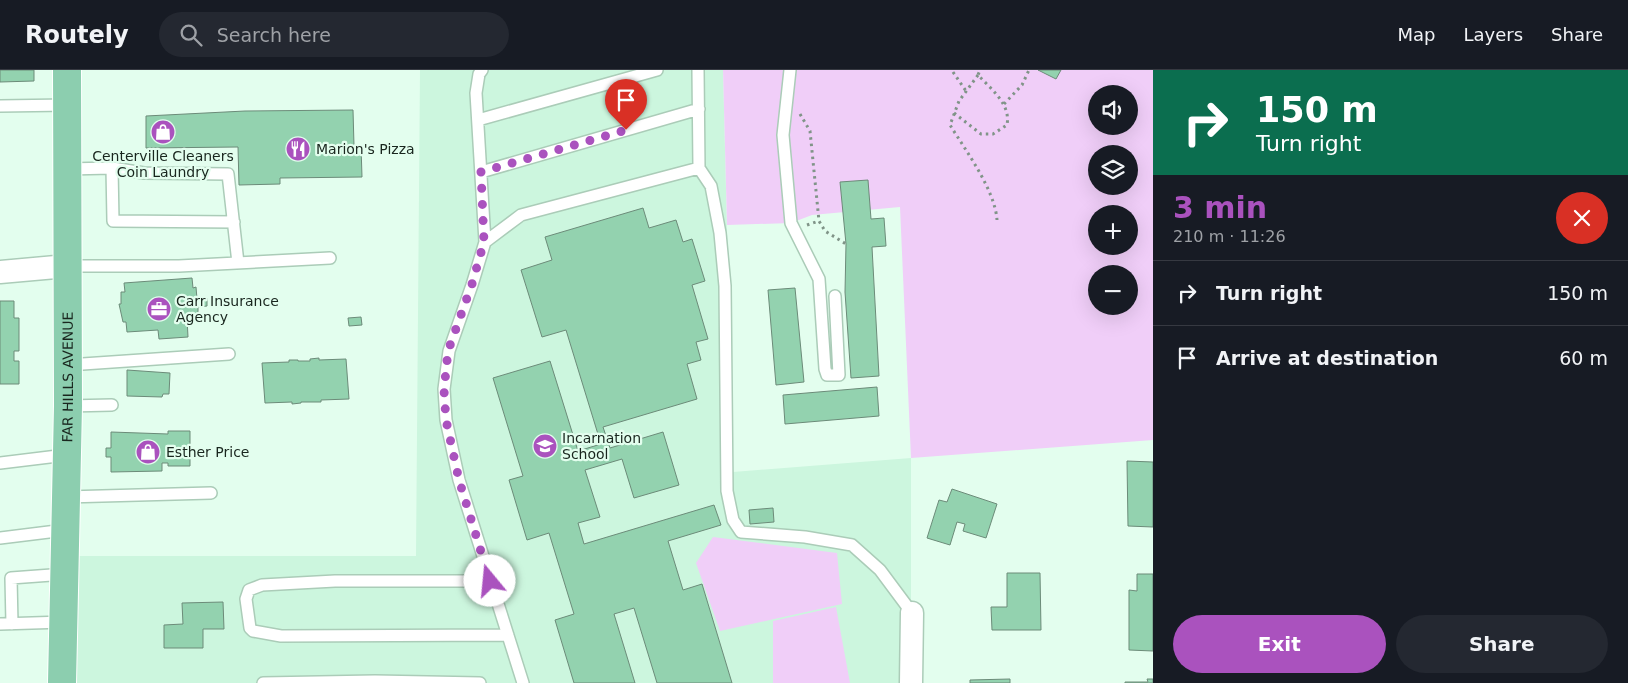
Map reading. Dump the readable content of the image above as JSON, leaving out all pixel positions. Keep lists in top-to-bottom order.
{
  "streets": {
    "main road": ["FAR HILLS AVENUE"]
  },
  "places": {
    "shop": ["Centerville Cleaners Coin Laundry", "Esther Price"],
    "restaurant": ["Marion's Pizza"],
    "office": ["Carr Insurance Agency"],
    "school or university": ["Incarnation School"]
  },
  "page": {
    "header": "Routely",
    "search": "Search here",
    "nav": ["Map", "Layers", "Share"],
    "turn": ["150 m", "Turn right"],
    "map_buttons": ["+", "−"],
    "heading": ["3 min", "210 m · 11:26"],
    "list": [
      {
        "name": "Turn right",
        "value": "150 m"
      },
      {
        "name": "Arrive at destination",
        "value": "60 m"
      }
    ],
    "buttons": ["Exit", "Share"]
  }
}
